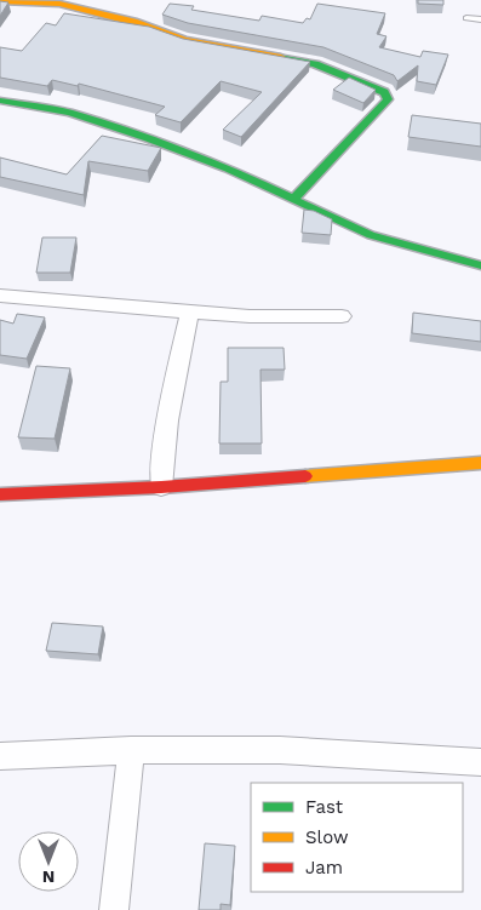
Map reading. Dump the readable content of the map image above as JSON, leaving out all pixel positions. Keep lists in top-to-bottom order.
{
  "legend": ["Fast", "Slow", "Jam"],
  "north": "bottom"
}
